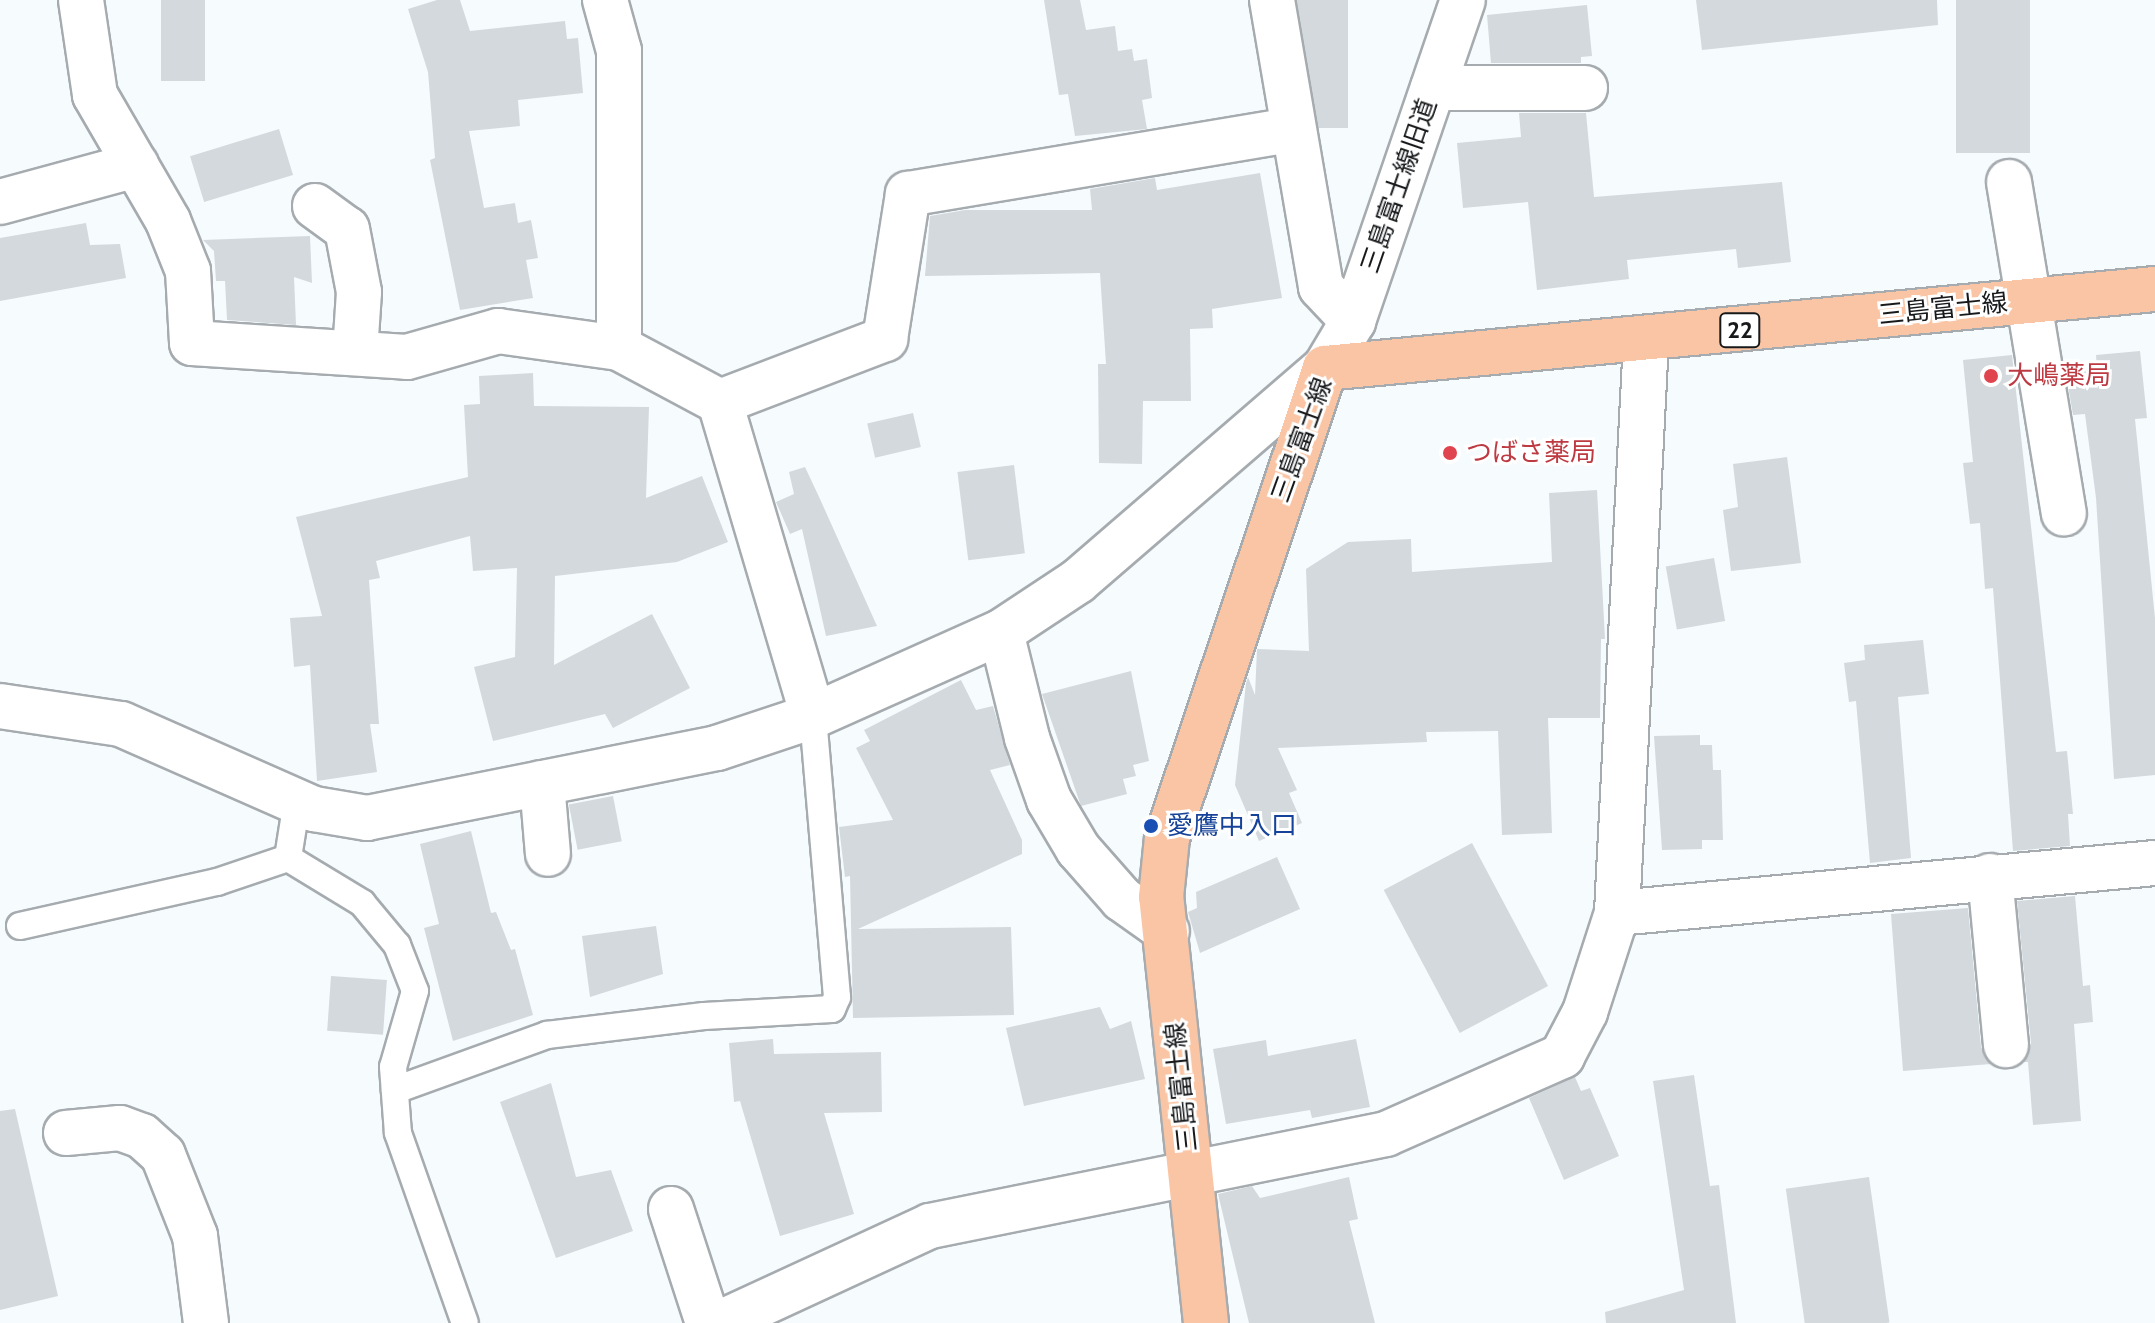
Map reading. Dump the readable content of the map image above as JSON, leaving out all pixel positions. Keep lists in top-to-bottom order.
{
  "streets": {
    "main road": ["三島富士線", "22"],
    "street": ["三島富士線旧道"]
  },
  "crossings": [
    ["三島富士線旧道", "三島富士線"]
  ],
  "places": ["大嶋薬局", "つばさ薬局", "愛鷹中入口"]
}
